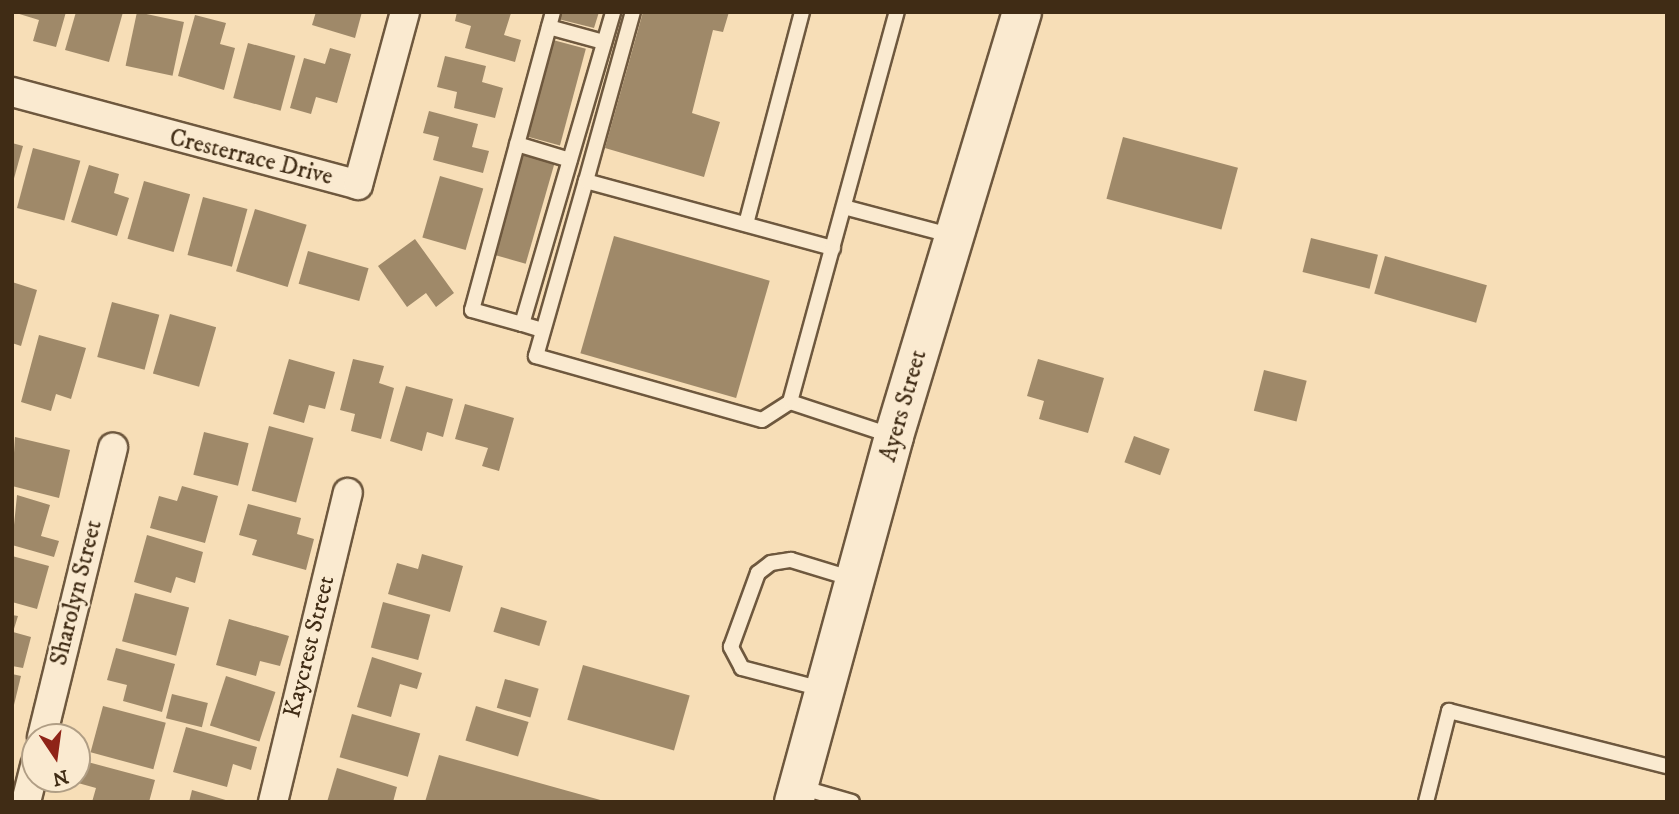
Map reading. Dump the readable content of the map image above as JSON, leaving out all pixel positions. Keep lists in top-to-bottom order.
{
  "streets": {
    "main road": ["Ayers Street"],
    "street": ["Cresterrace Drive", "Sharolyn Street", "Kaycrest Street"]
  },
  "north": "bottom"
}
